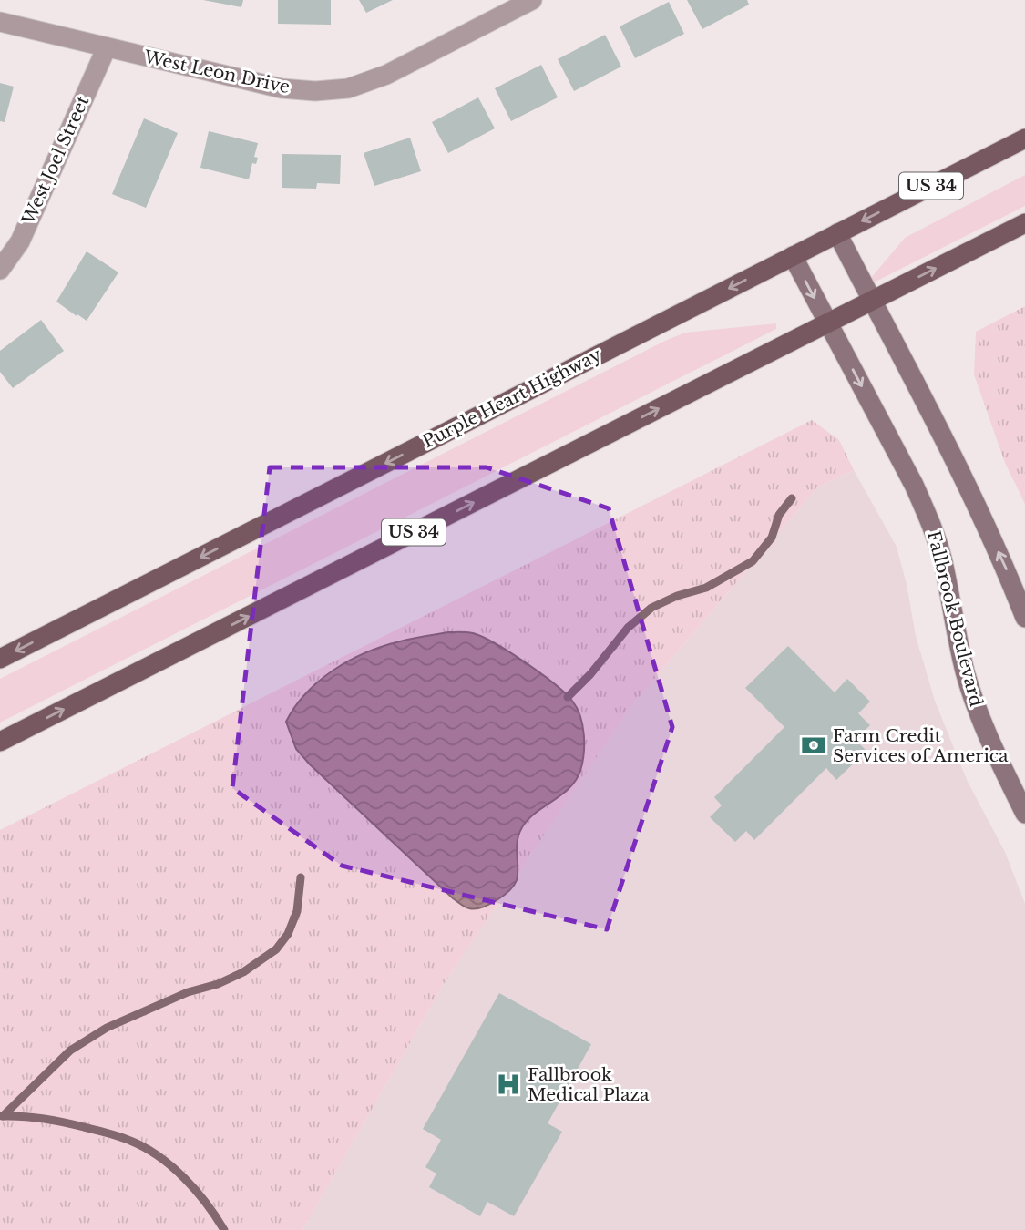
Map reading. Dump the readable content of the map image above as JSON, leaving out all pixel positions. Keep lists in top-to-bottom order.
{
  "streets": {
    "main road": ["US 34", "Purple Heart Highway"],
    "street": ["West Leon Drive", "West Joel Street", "Fallbrook Boulevard"]
  },
  "crossings": [
    ["West Leon Drive", "West Joel Street"],
    ["US 34", "Fallbrook Boulevard"],
    ["Purple Heart Highway", "Fallbrook Boulevard"]
  ],
  "places": {
    "bank": ["Farm Credit Services of America"],
    "hospital": ["Fallbrook Medical Plaza"]
  }
}
